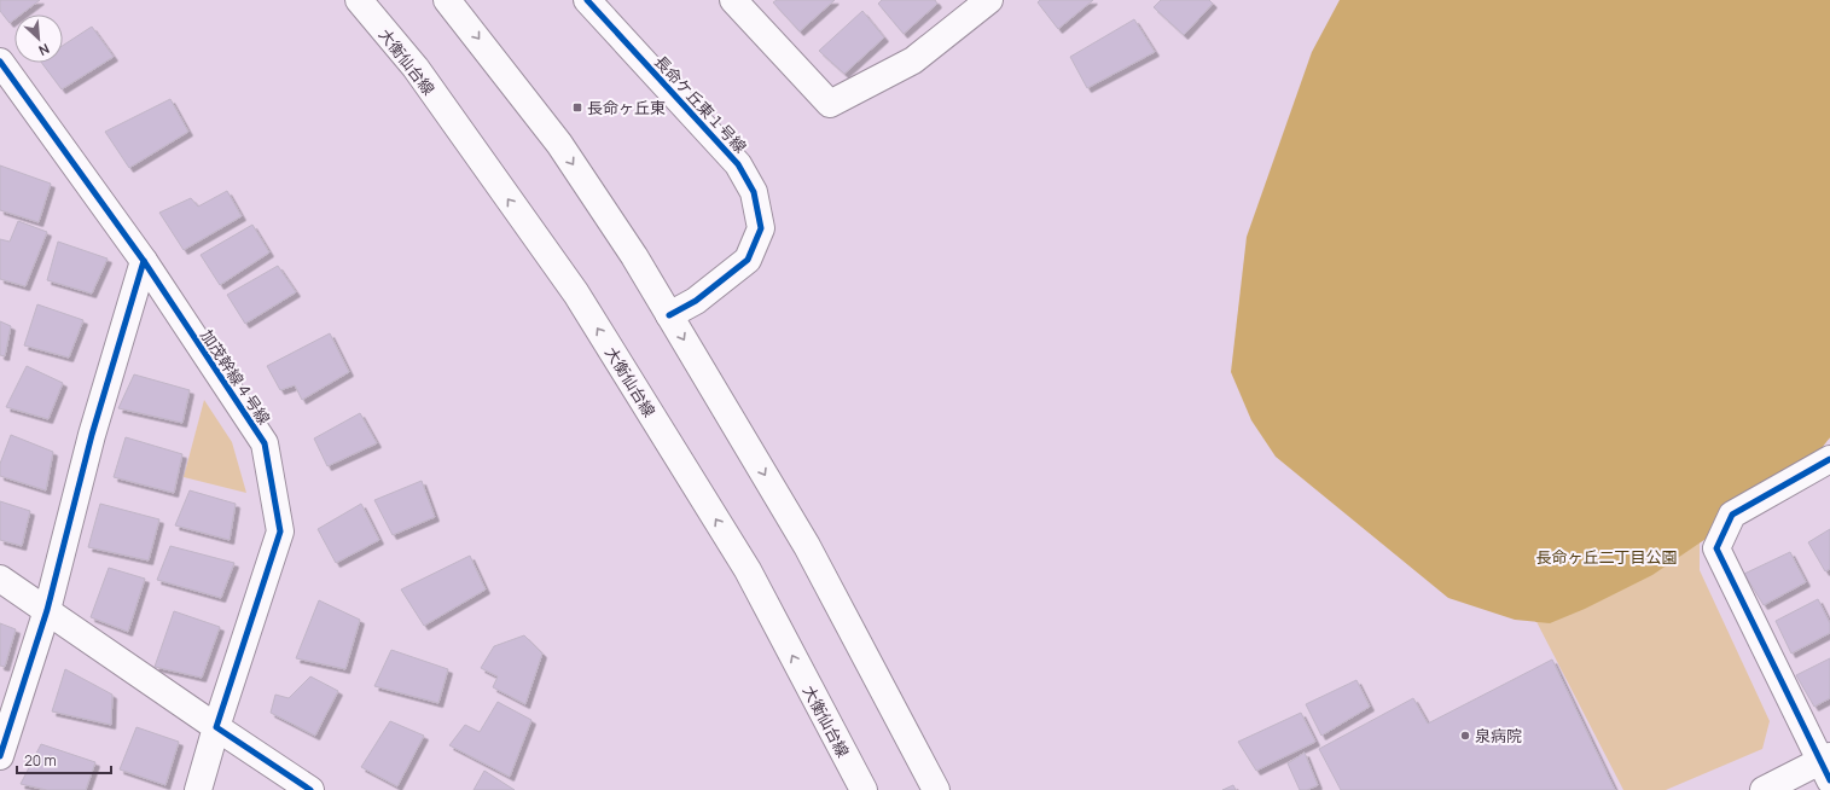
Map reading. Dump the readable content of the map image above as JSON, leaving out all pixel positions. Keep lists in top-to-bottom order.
{
  "streets": {
    "street": ["大衡仙台線", "長命ケ丘東１号線", "加茂幹線４号線"]
  },
  "parks": ["長命ヶ丘二丁目公園"],
  "places": {
    "transit": ["長命ヶ丘東"],
    "other": ["泉病院"]
  },
  "scale_bar": "20 m",
  "north": "bottom right"
}
